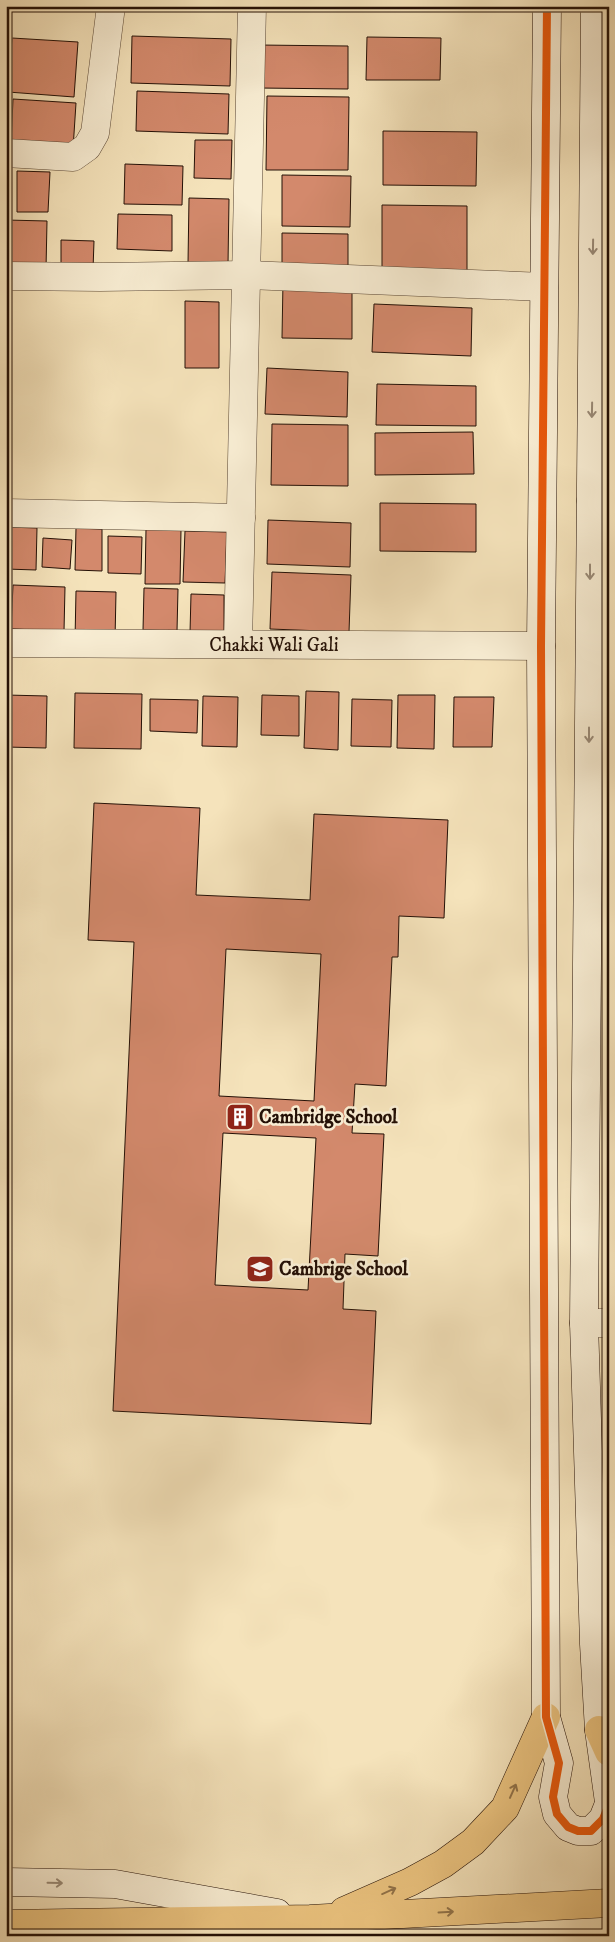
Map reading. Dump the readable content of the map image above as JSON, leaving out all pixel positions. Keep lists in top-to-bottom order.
{
  "streets": {
    "street": ["Chakki Wali Gali"]
  },
  "places": {
    "building": ["Cambridge School"],
    "school or university": ["Cambrige School"]
  }
}
